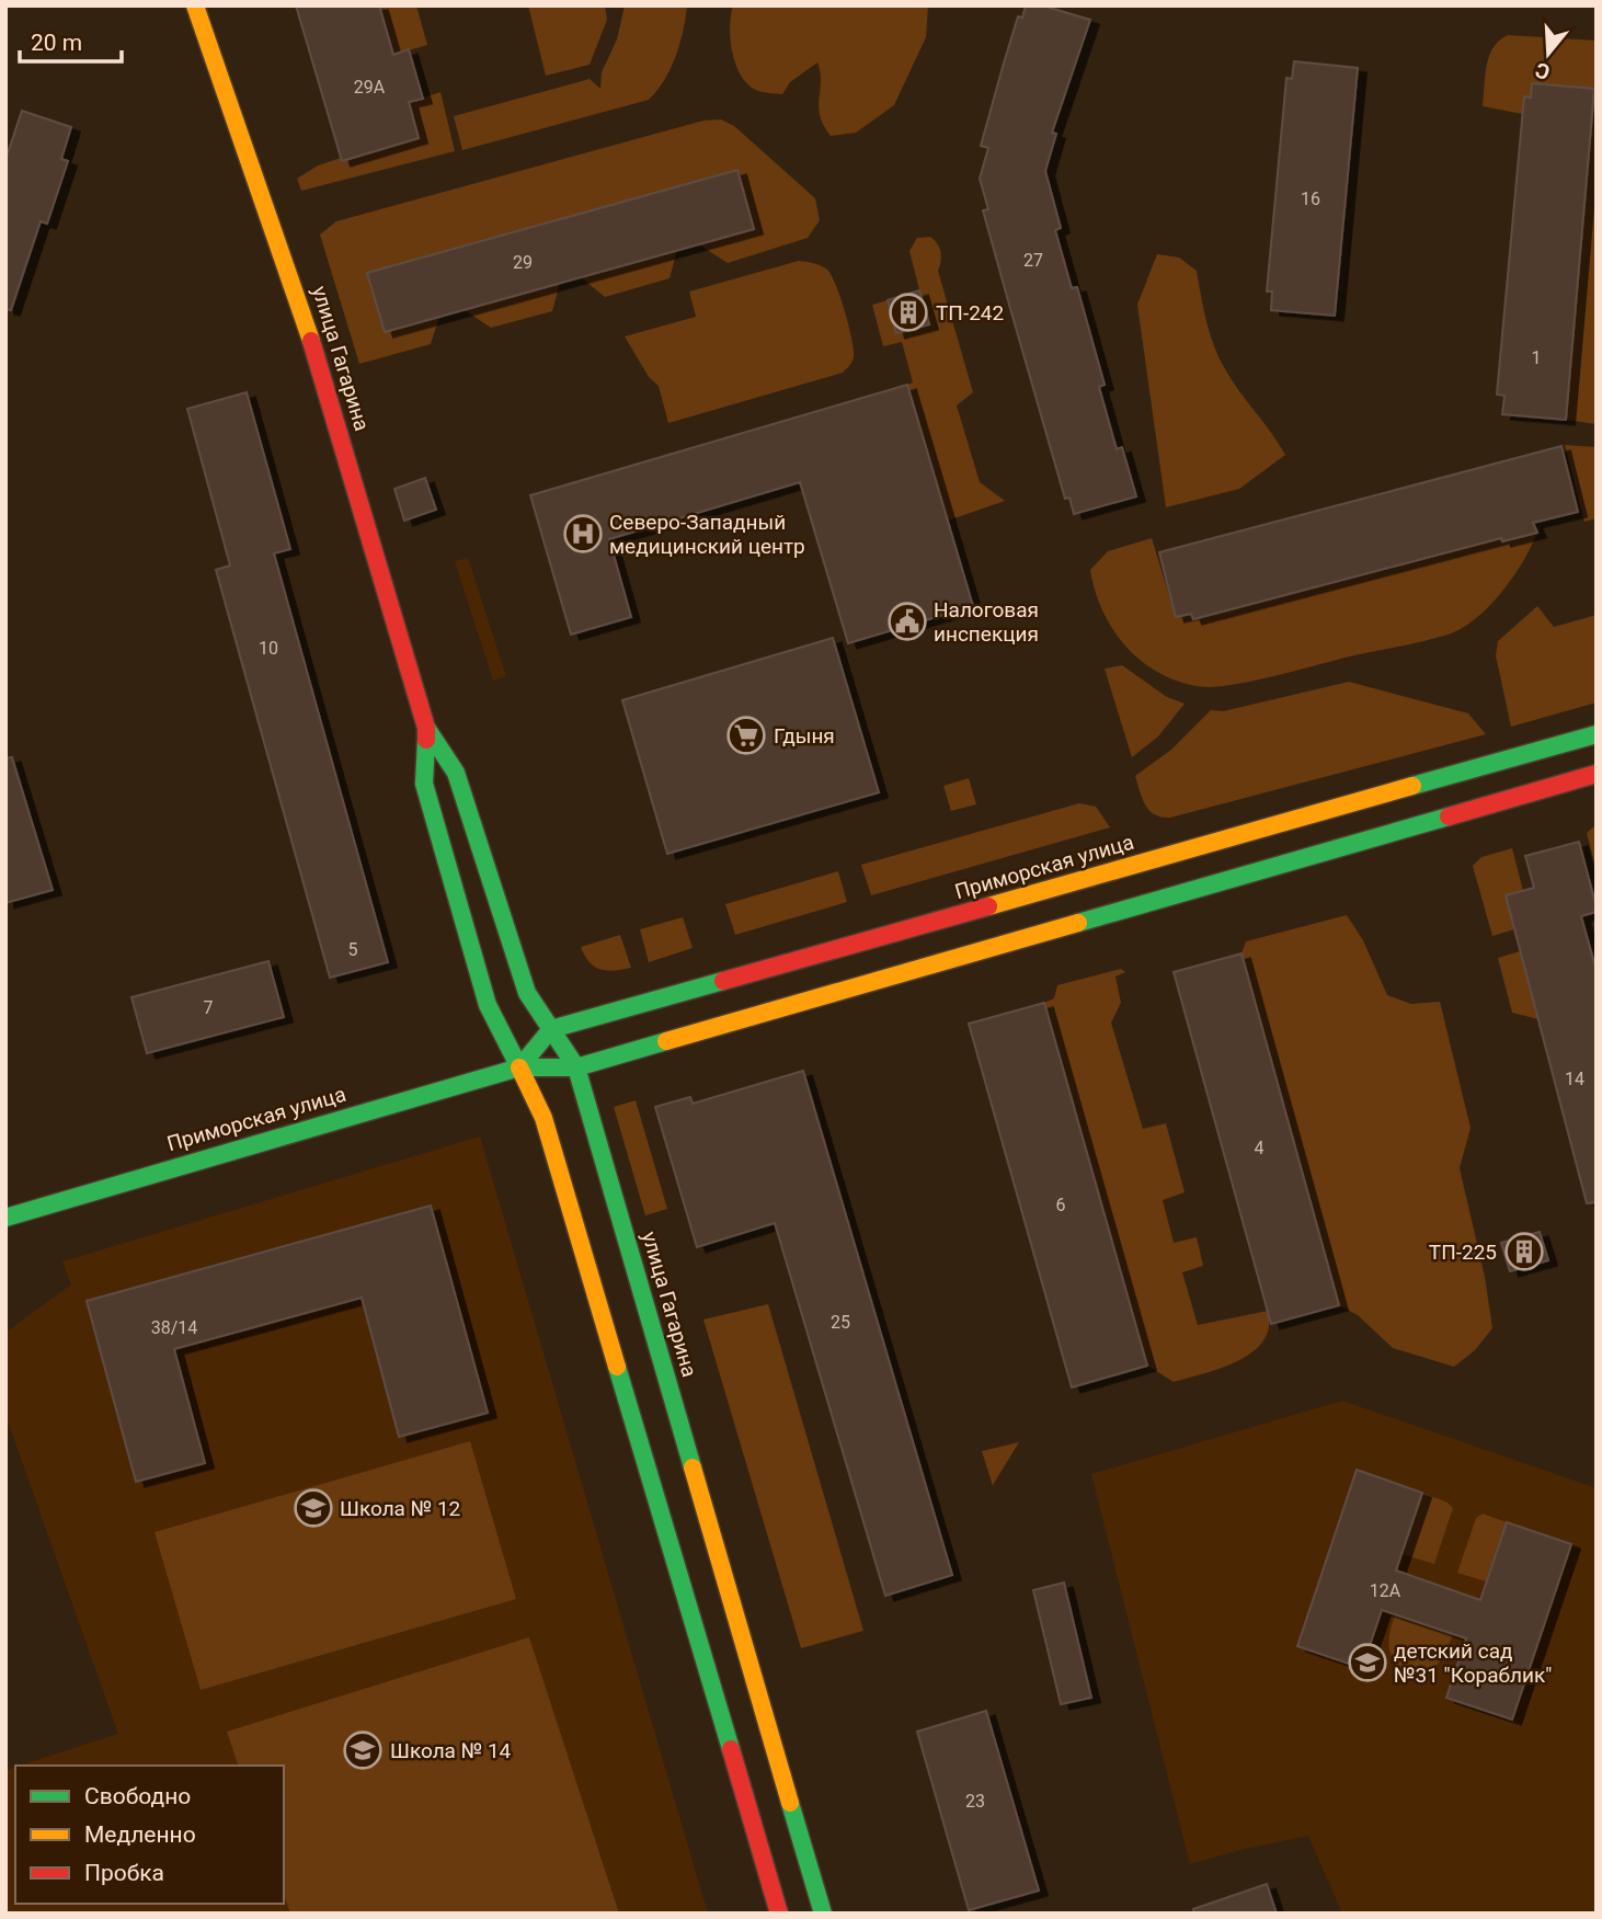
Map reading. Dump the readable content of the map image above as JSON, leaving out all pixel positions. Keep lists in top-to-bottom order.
{
  "streets": {
    "main road": ["улица Гагарина", "Приморская улица"]
  },
  "crossings": [
    ["улица Гагарина", "Приморская улица"]
  ],
  "places": {
    "building": ["ТП-242", "ТП-225"],
    "hospital": ["Северо-Западный медицинский центр"],
    "public building": ["Налоговая инспекция"],
    "supermarket": ["Гдыня"],
    "school or university": ["Школа № 12", "детский сад №31 \"Кораблик\"", "Школа № 14"]
  },
  "house_numbers": [
    "29А",
    "16",
    "27",
    "29",
    "1",
    "10",
    "5",
    "7",
    "14",
    "4",
    "6",
    "25",
    "38/14",
    "12А",
    "23"
  ],
  "legend": ["Свободно", "Медленно", "Пробка"],
  "scale_bar": "20 m",
  "north": "bottom"
}
